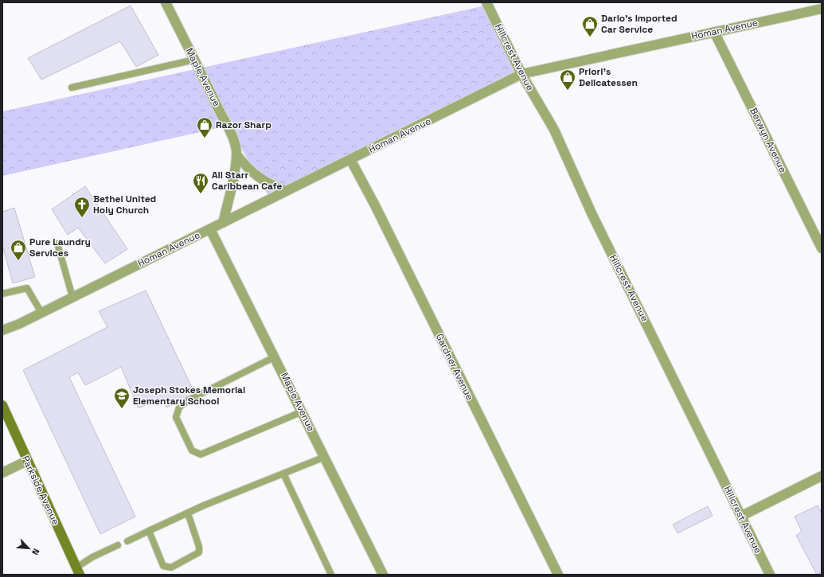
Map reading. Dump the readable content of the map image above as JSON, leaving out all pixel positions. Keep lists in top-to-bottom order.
{
  "streets": {
    "main road": ["Parkside Avenue"],
    "street": [
      "Homan Avenue",
      "Hillcrest Avenue",
      "Maple Avenue",
      "Berwyn Avenue",
      "Gardner Avenue"
    ]
  },
  "crossings": [
    ["Homan Avenue", "Hillcrest Avenue"],
    ["Homan Avenue", "Maple Avenue"],
    ["Homan Avenue", "Berwyn Avenue"],
    ["Homan Avenue", "Gardner Avenue"]
  ],
  "places": {
    "shop": [
      "Dario's Imported Car Service",
      "Priori's Delicatessen",
      "Razor Sharp",
      "Pure Laundry Services"
    ],
    "restaurant": ["All Starr Caribbean Cafe"],
    "church": ["Bethel United Holy Church"],
    "school or university": ["Joseph Stokes Memorial Elementary School"]
  },
  "north": "bottom right"
}
